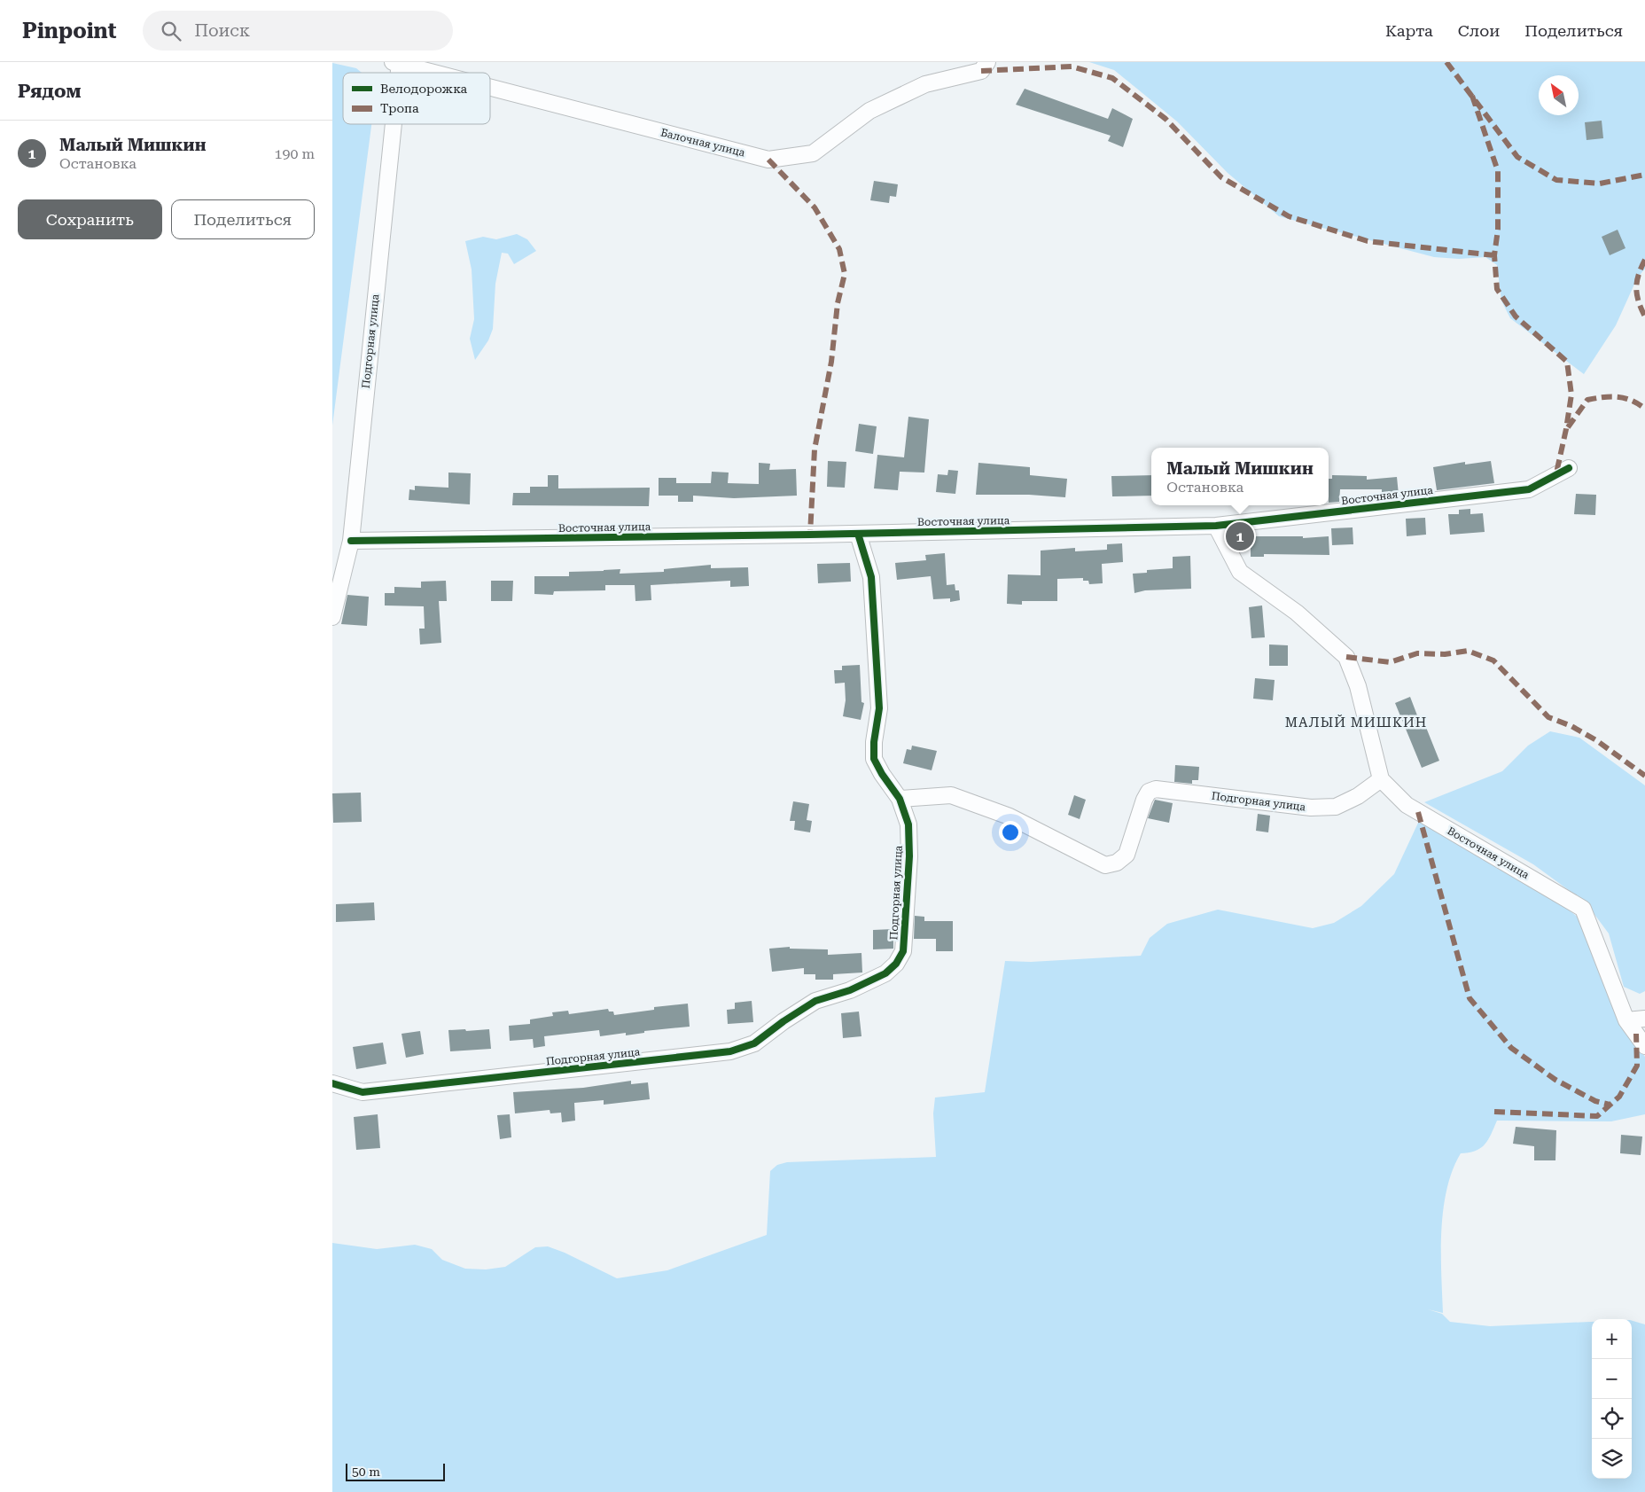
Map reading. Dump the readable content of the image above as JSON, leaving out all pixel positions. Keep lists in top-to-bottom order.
{
  "streets": {
    "street": ["Балочная улица", "Подгорная улица", "Восточная улица"]
  },
  "crossings": [
    ["Подгорная улица", "Восточная улица"]
  ],
  "districts": ["МАЛЫЙ МИШКИН"],
  "legend": ["Велодорожка", "Тропа"],
  "scale_bar": "50 m",
  "north": "top left",
  "page": {
    "header": "Pinpoint",
    "search": "Поиск",
    "nav": ["Карта", "Слои", "Поделиться"],
    "heading": "Рядом",
    "list": [
      {
        "mark": "1",
        "name": "Малый Мишкин",
        "note": "Остановка",
        "value": "190 m"
      }
    ],
    "buttons": ["Сохранить", "Поделиться"],
    "popup": ["Малый Мишкин", "Остановка"],
    "pins": "1",
    "map_buttons": ["+", "−"],
    "scale": "50 m"
  }
}
